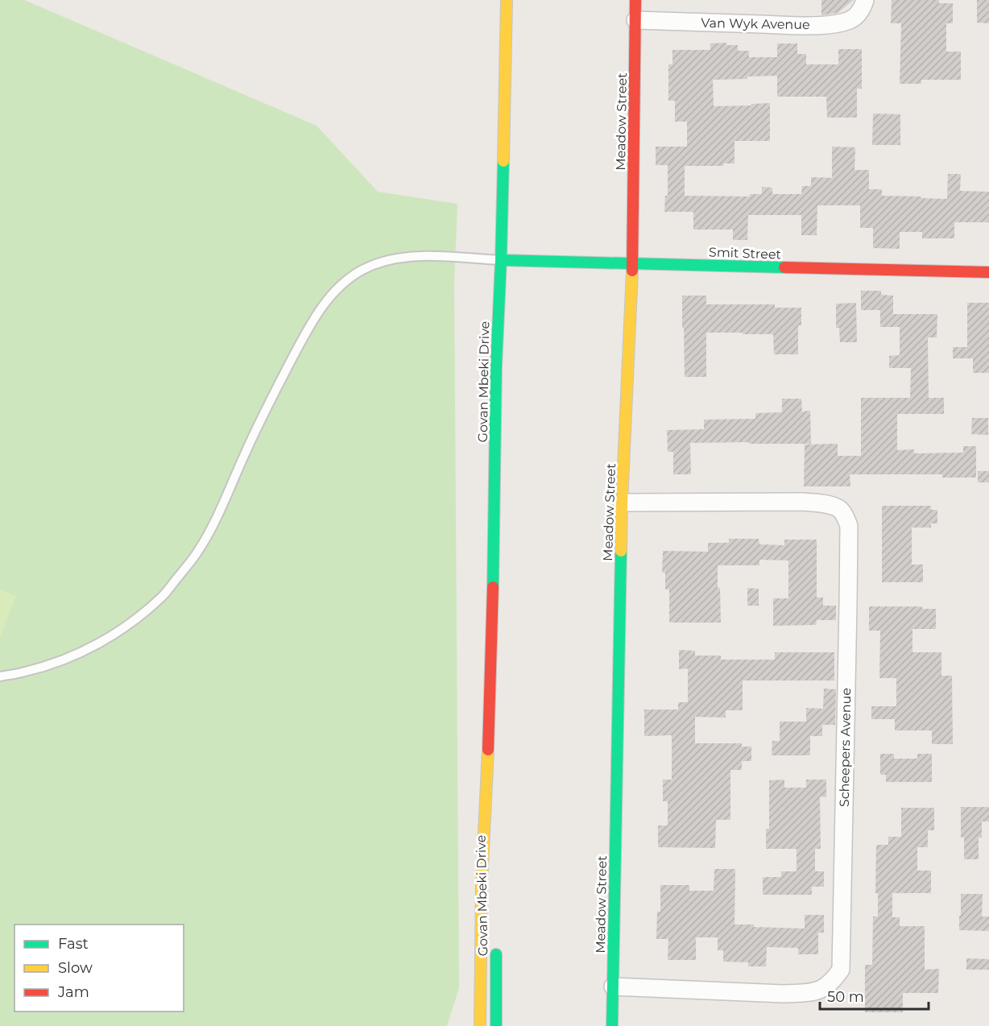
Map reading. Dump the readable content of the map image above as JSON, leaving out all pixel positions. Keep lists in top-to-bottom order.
{
  "streets": {
    "street": [
      "Van Wyk Avenue",
      "Meadow Street",
      "Smit Street",
      "Govan Mbeki Drive",
      "Scheepers Avenue"
    ]
  },
  "crossings": [
    ["Van Wyk Avenue", "Meadow Street"],
    ["Meadow Street", "Smit Street"],
    ["Meadow Street", "Scheepers Avenue"],
    ["Smit Street", "Govan Mbeki Drive"]
  ],
  "legend": ["Fast", "Slow", "Jam"],
  "scale_bar": "50 m"
}
